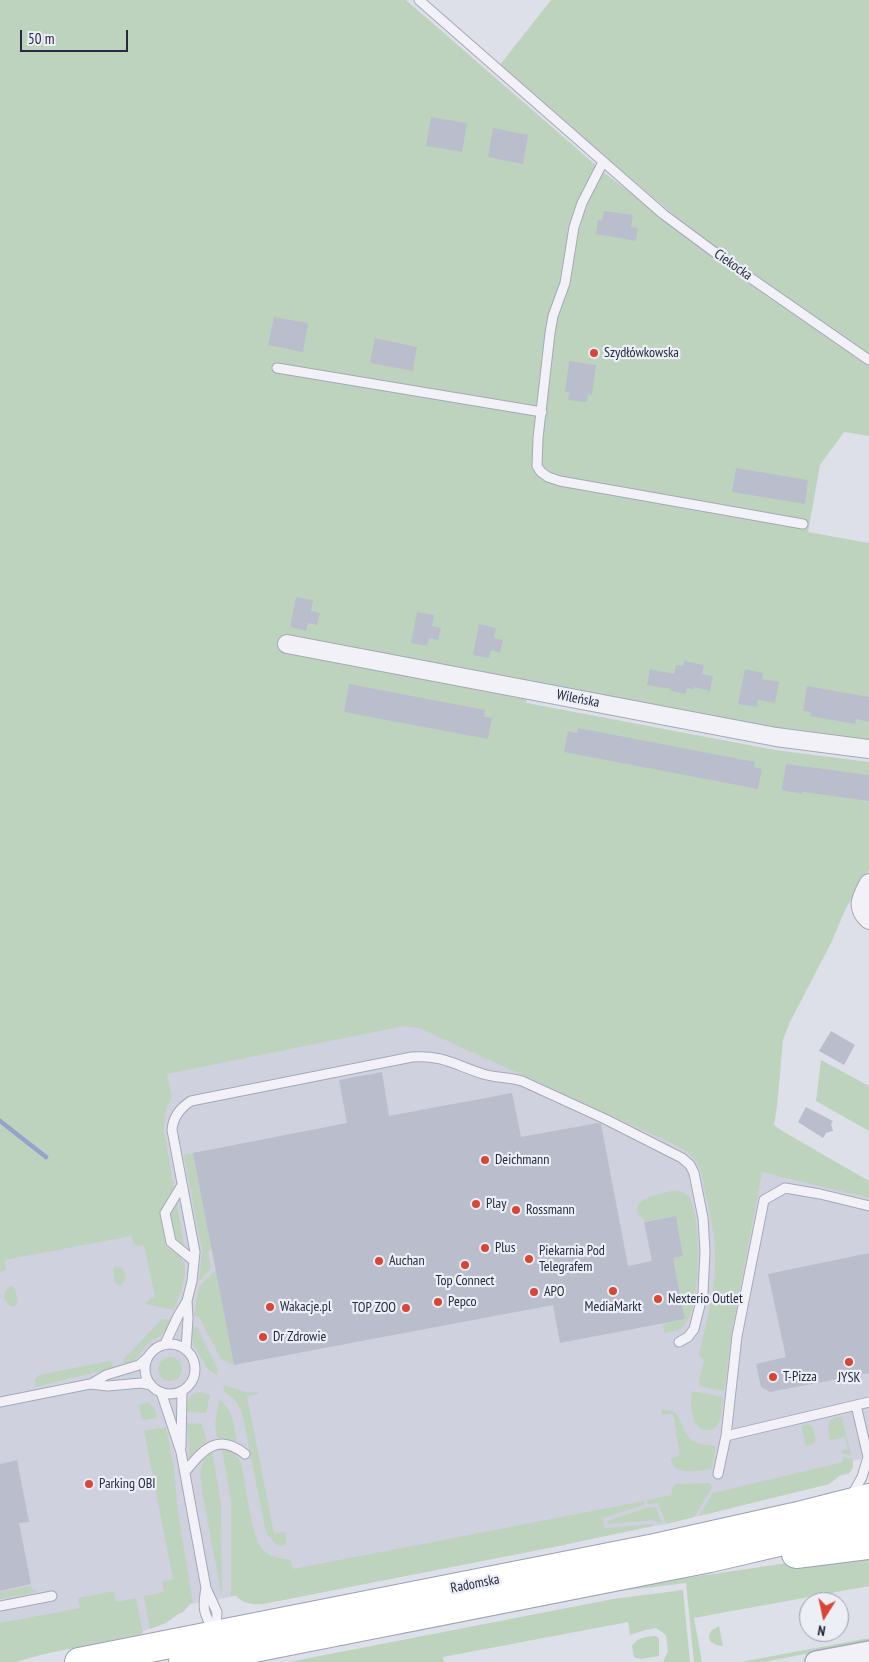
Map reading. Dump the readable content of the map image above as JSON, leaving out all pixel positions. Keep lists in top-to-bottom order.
{
  "streets": {
    "main road": ["Radomska"],
    "street": ["Wileńska"],
    "lane": ["Ciekocka"]
  },
  "places": [
    "Szydłówkowska",
    "Deichmann",
    "Play",
    "Rossmann",
    "Plus",
    "Piekarnia Pod Telegrafem",
    "Auchan",
    "Top Connect",
    "MediaMarkt",
    "APO",
    "Nexterio Outlet",
    "Pepco",
    "Wakacje.pl",
    "TOP ZOO",
    "Dr Zdrowie",
    "JYSK",
    "T-Pizza",
    "Parking OBI"
  ],
  "scale_bar": "50 m",
  "north": "bottom"
}
